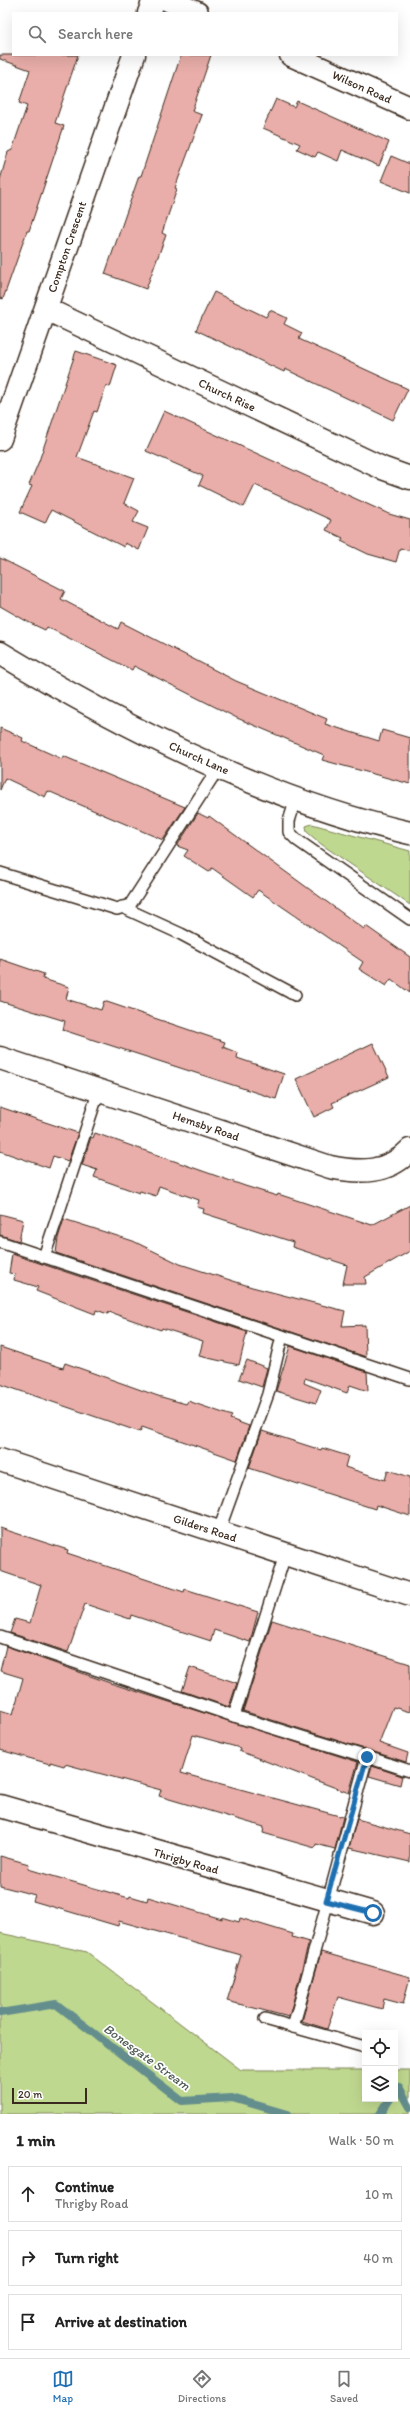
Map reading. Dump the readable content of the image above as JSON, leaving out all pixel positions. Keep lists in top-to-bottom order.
{
  "streets": {
    "street": [
      "Wilson Road",
      "Compton Crescent",
      "Church Rise",
      "Church Lane",
      "Hemsby Road",
      "Gilders Road",
      "Thrigby Road"
    ]
  },
  "crossings": [
    ["Compton Crescent", "Church Rise"]
  ],
  "water": ["Bonesgate Stream"],
  "scale_bar": "20 m",
  "page": {
    "search": "Search here",
    "scale": "20 m",
    "heading": ["1 min", "Walk · 50 m"],
    "list": [
      ["Continue", "Thrigby Road", "10 m"],
      ["Turn right", "40 m"],
      "Arrive at destination"
    ],
    "nav": ["Map", "Directions", "Saved"]
  }
}
